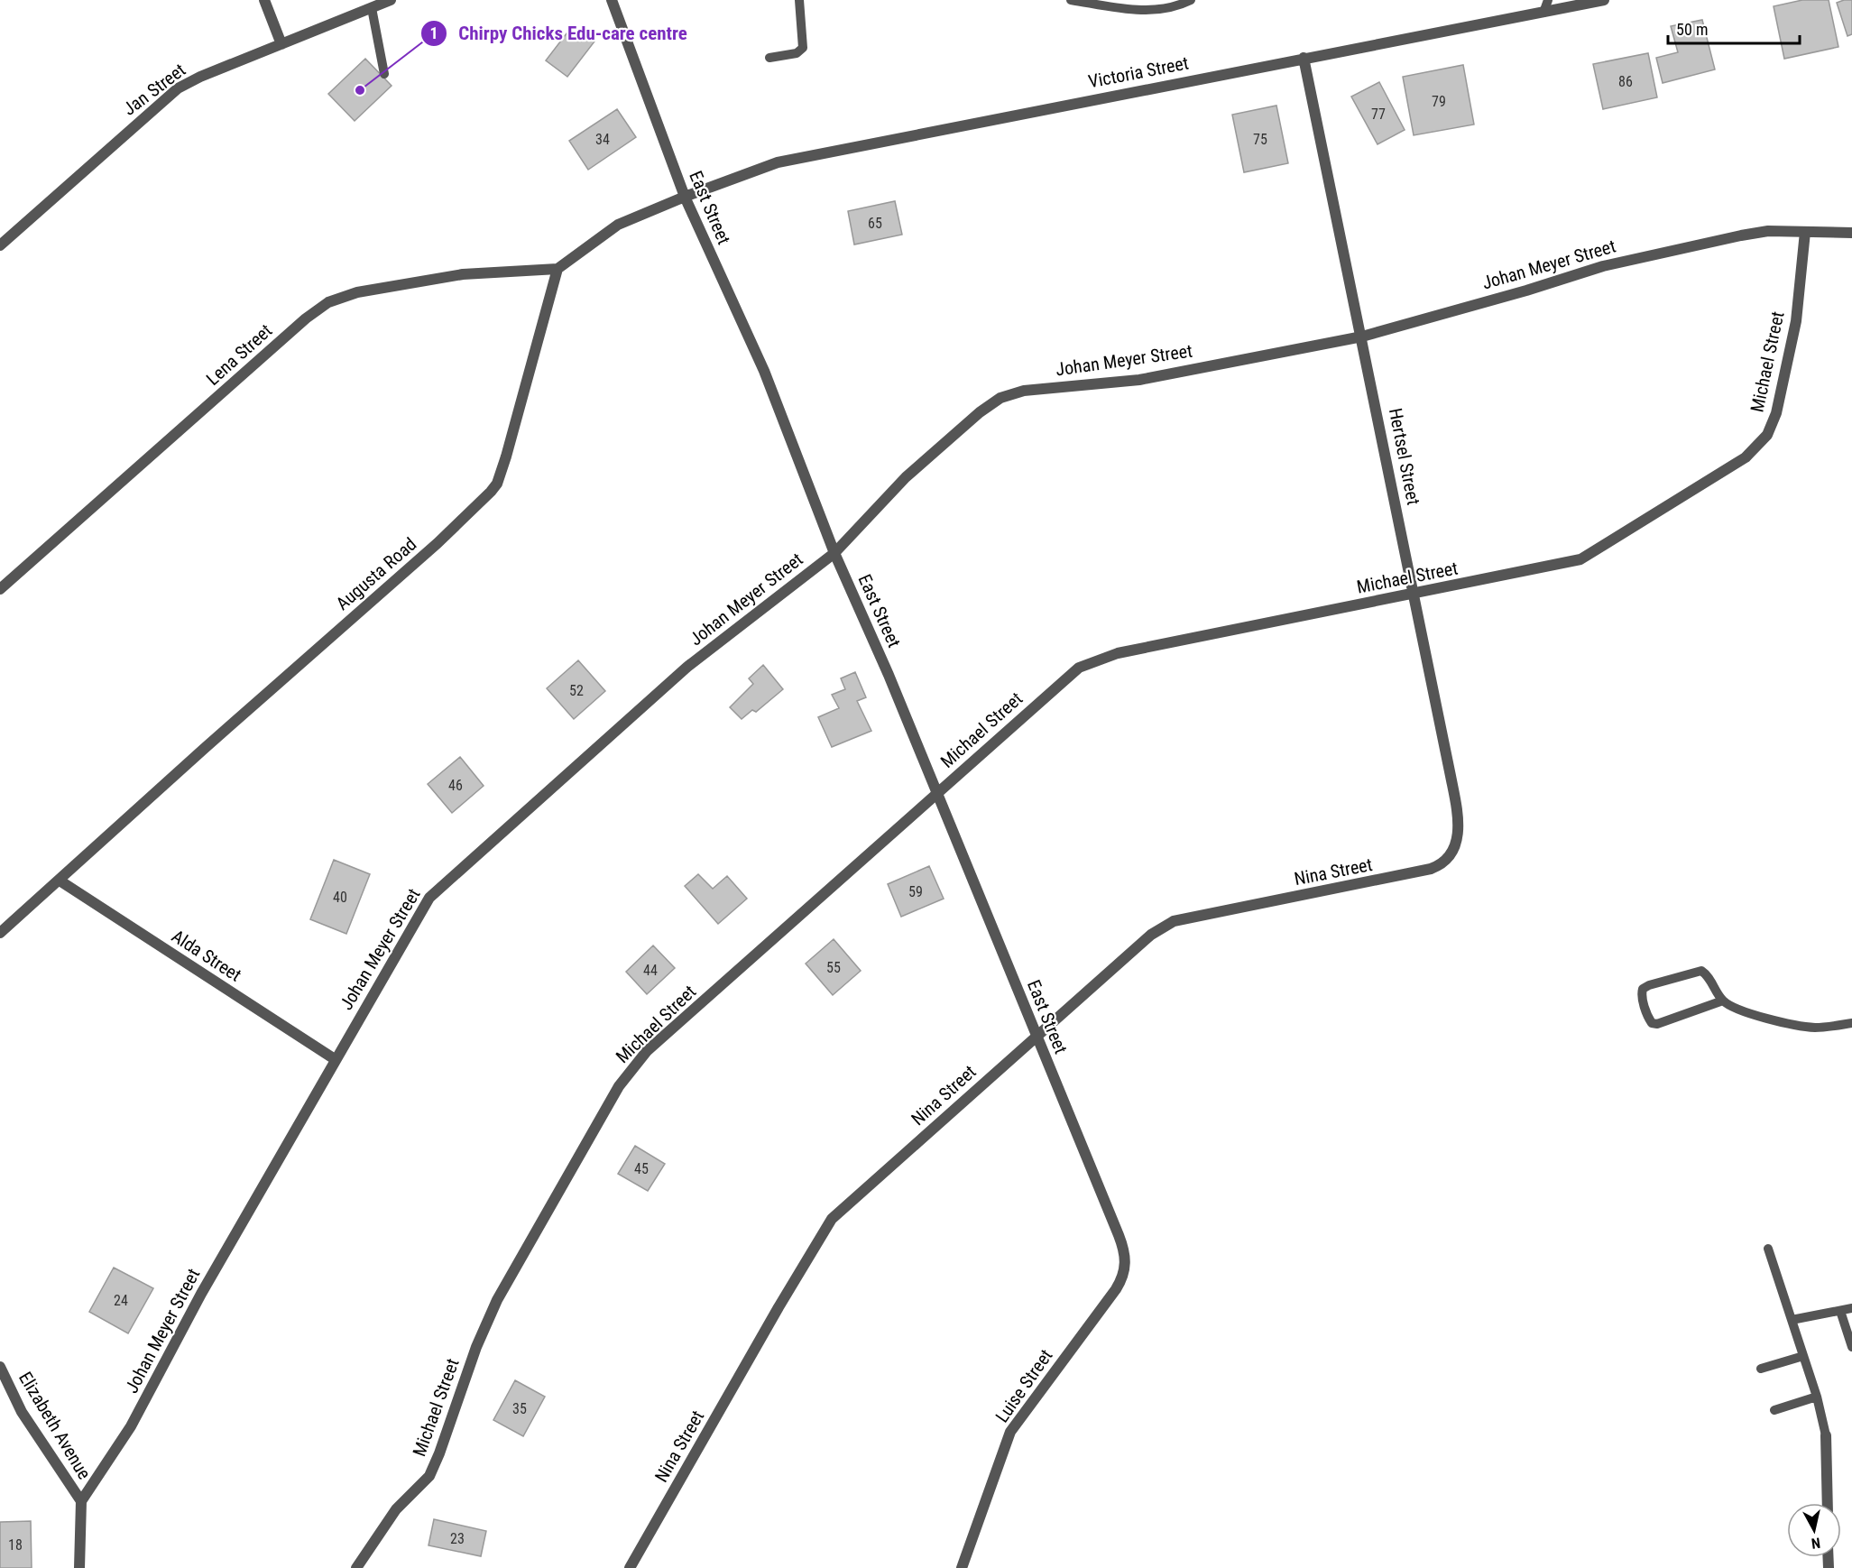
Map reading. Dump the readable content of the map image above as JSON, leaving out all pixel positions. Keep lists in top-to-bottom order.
{
  "streets": {
    "street": [
      "Victoria Street",
      "Jan Street",
      "East Street",
      "Johan Meyer Street",
      "Lena Street",
      "Michael Street",
      "Hertsel Street",
      "Augusta Road",
      "Nina Street",
      "Alda Street",
      "Luise Street",
      "Elizabeth Avenue"
    ]
  },
  "crossings": [
    ["Victoria Street", "East Street"],
    ["Victoria Street", "Hertsel Street"],
    ["East Street", "Johan Meyer Street"],
    ["East Street", "Michael Street"],
    ["East Street", "Nina Street"],
    ["East Street", "Luise Street"],
    ["Johan Meyer Street", "Michael Street"],
    ["Johan Meyer Street", "Hertsel Street"],
    ["Johan Meyer Street", "Alda Street"],
    ["Johan Meyer Street", "Elizabeth Avenue"],
    ["Lena Street", "Augusta Road"],
    ["Michael Street", "Hertsel Street"],
    ["Hertsel Street", "Nina Street"],
    ["Augusta Road", "Alda Street"]
  ],
  "places": ["Chirpy Chicks Edu-care centre"],
  "house_numbers": [
    "86",
    "79",
    "77",
    "34",
    "75",
    "65",
    "52",
    "46",
    "59",
    "40",
    "55",
    "44",
    "45",
    "24",
    "35",
    "23",
    "18"
  ],
  "scale_bar": "50 m",
  "north": "bottom"
}
